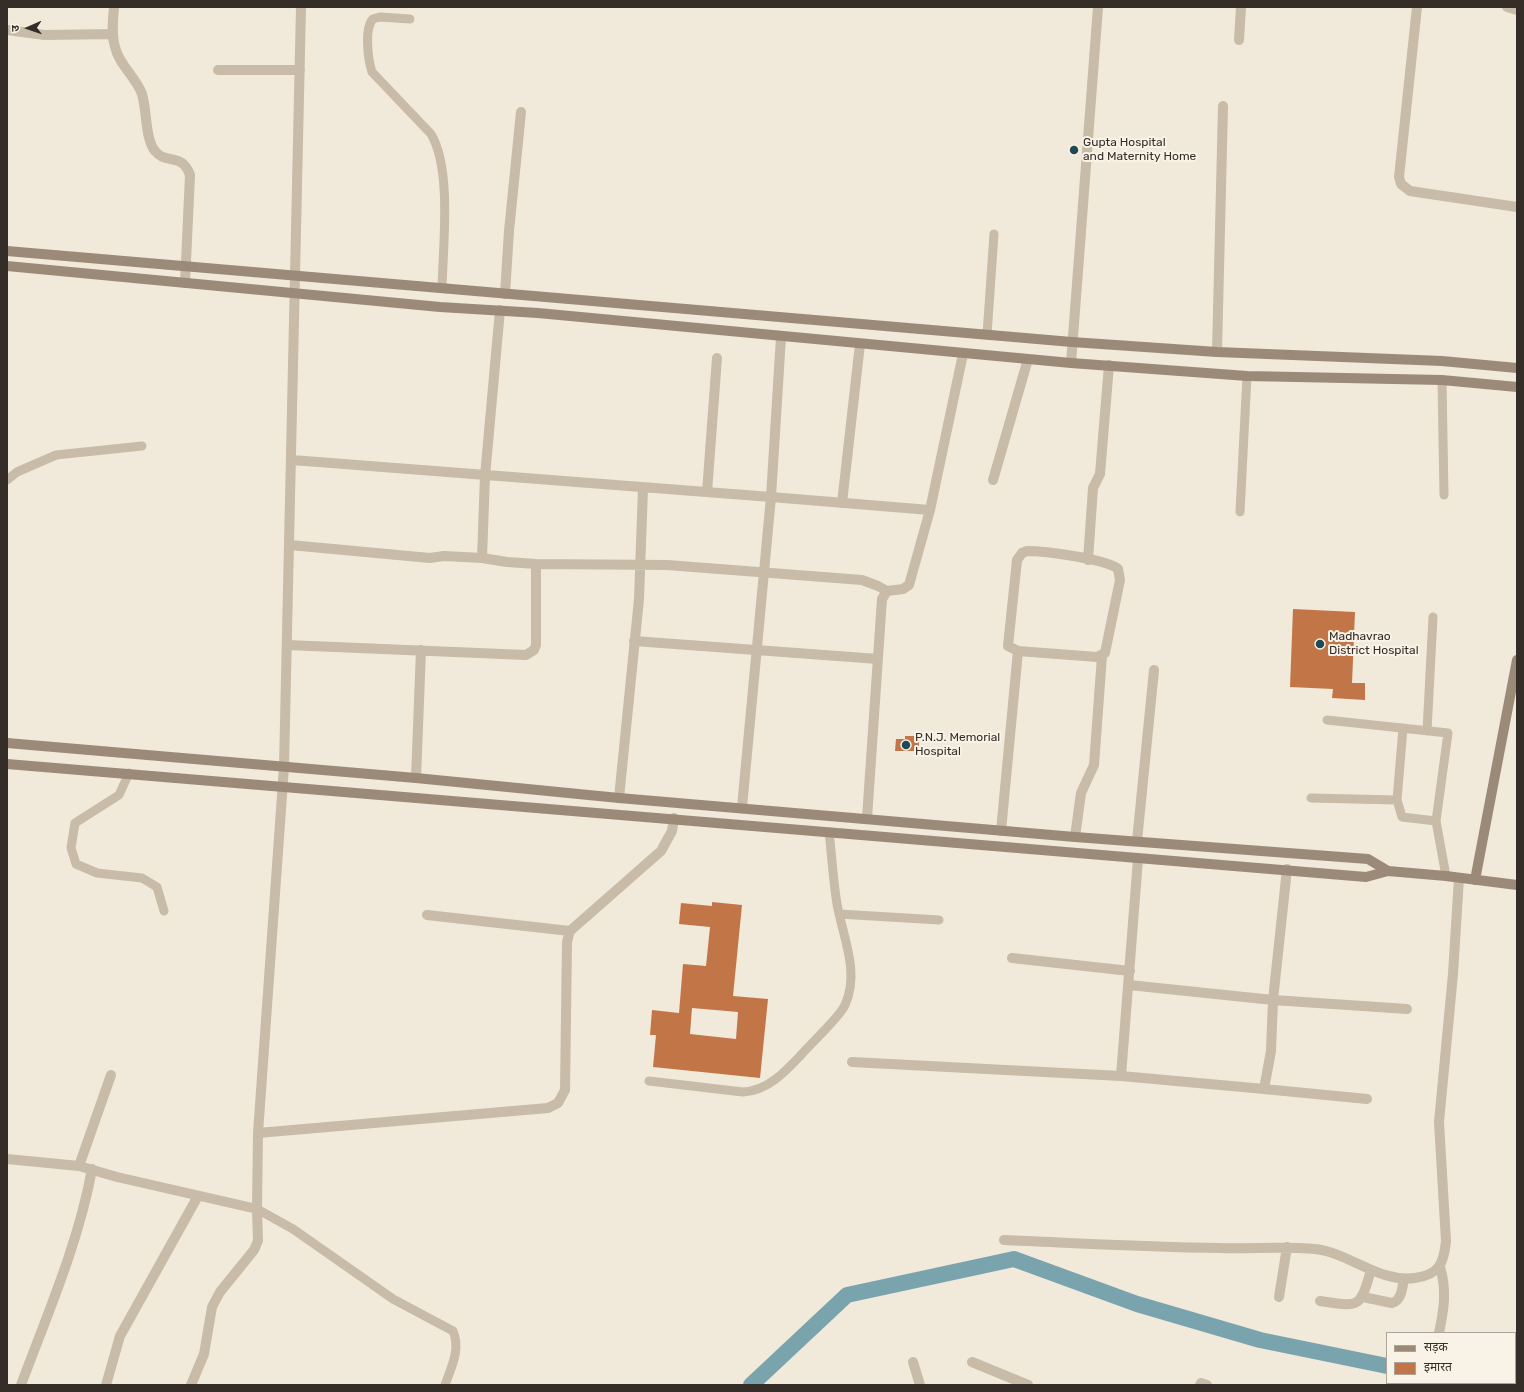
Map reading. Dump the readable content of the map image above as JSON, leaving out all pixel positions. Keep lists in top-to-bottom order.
{
  "places": ["Gupta Hospital and Maternity Home", "Madhavrao District Hospital", "P.N.J. Memorial Hospital"],
  "legend": ["सड़क", "इमारत"],
  "north": "left"
}
